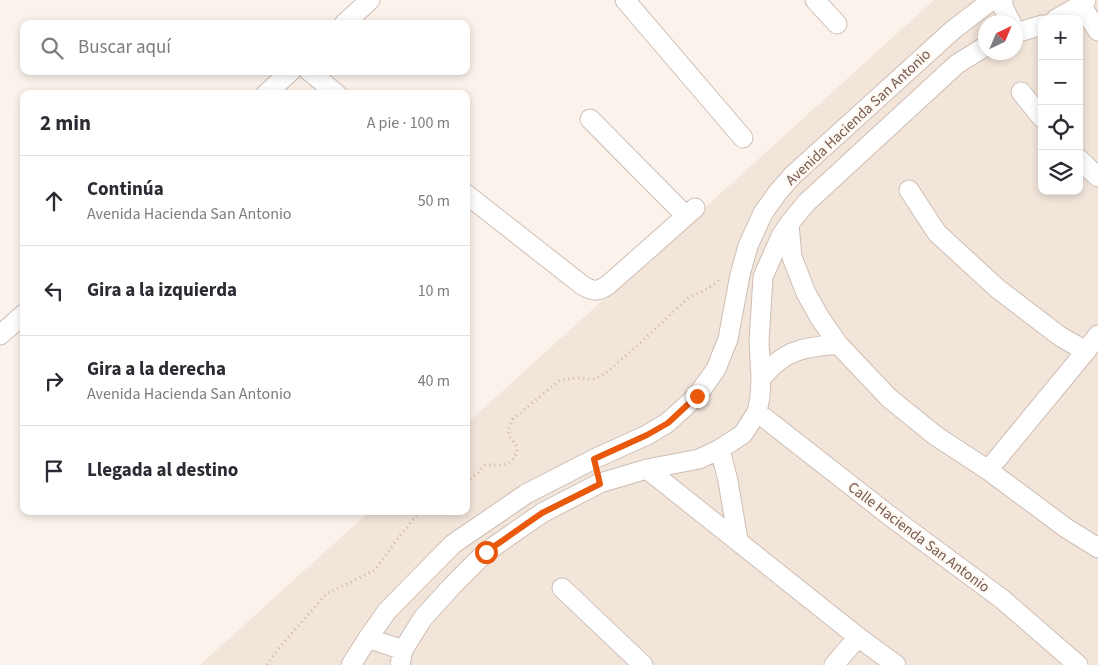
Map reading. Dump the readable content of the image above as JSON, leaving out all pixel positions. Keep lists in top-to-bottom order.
{
  "streets": {
    "street": ["Avenida Hacienda San Antonio", "Calle Hacienda San Antonio"]
  },
  "crossings": [
    ["Avenida Hacienda San Antonio", "Calle Hacienda San Antonio"]
  ],
  "north": "top right",
  "page": {
    "map_buttons": ["+", "−"],
    "search": "Buscar aquí",
    "heading": ["2 min", "A pie · 100 m"],
    "list": [
      ["Continúa", "Avenida Hacienda San Antonio", "50 m"],
      ["Gira a la izquierda", "10 m"],
      ["Gira a la derecha", "Avenida Hacienda San Antonio", "40 m"],
      "Llegada al destino"
    ]
  }
}
